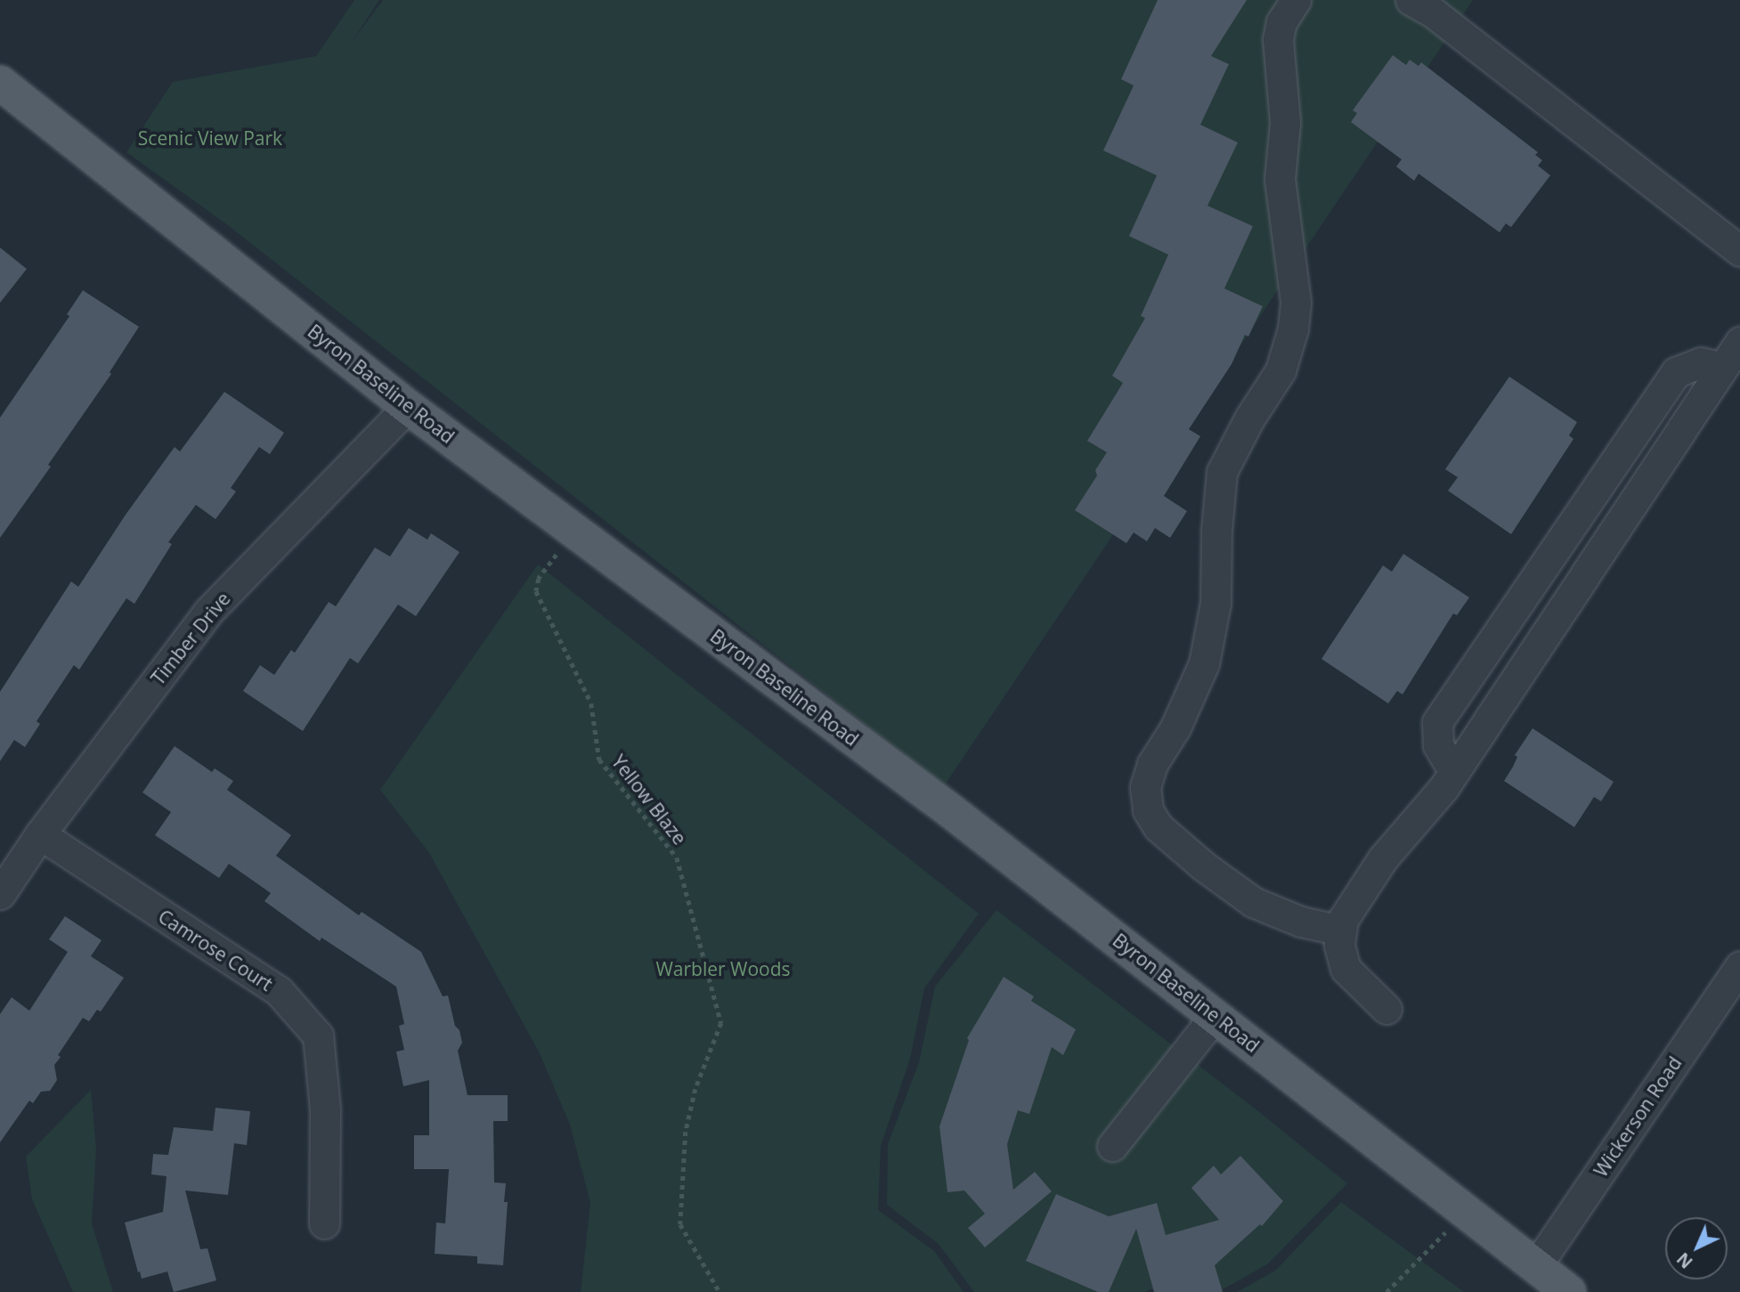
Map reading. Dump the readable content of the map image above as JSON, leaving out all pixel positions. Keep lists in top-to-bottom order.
{
  "streets": {
    "main road": ["Byron Baseline Road"],
    "street": ["Timber Drive", "Camrose Court", "Wickerson Road"],
    "path": ["Yellow Blaze"]
  },
  "crossings": [
    ["Byron Baseline Road", "Timber Drive"],
    ["Byron Baseline Road", "Wickerson Road"],
    ["Timber Drive", "Camrose Court"]
  ],
  "parks": ["Scenic View Park", "Warbler Woods"],
  "north": "bottom left"
}
